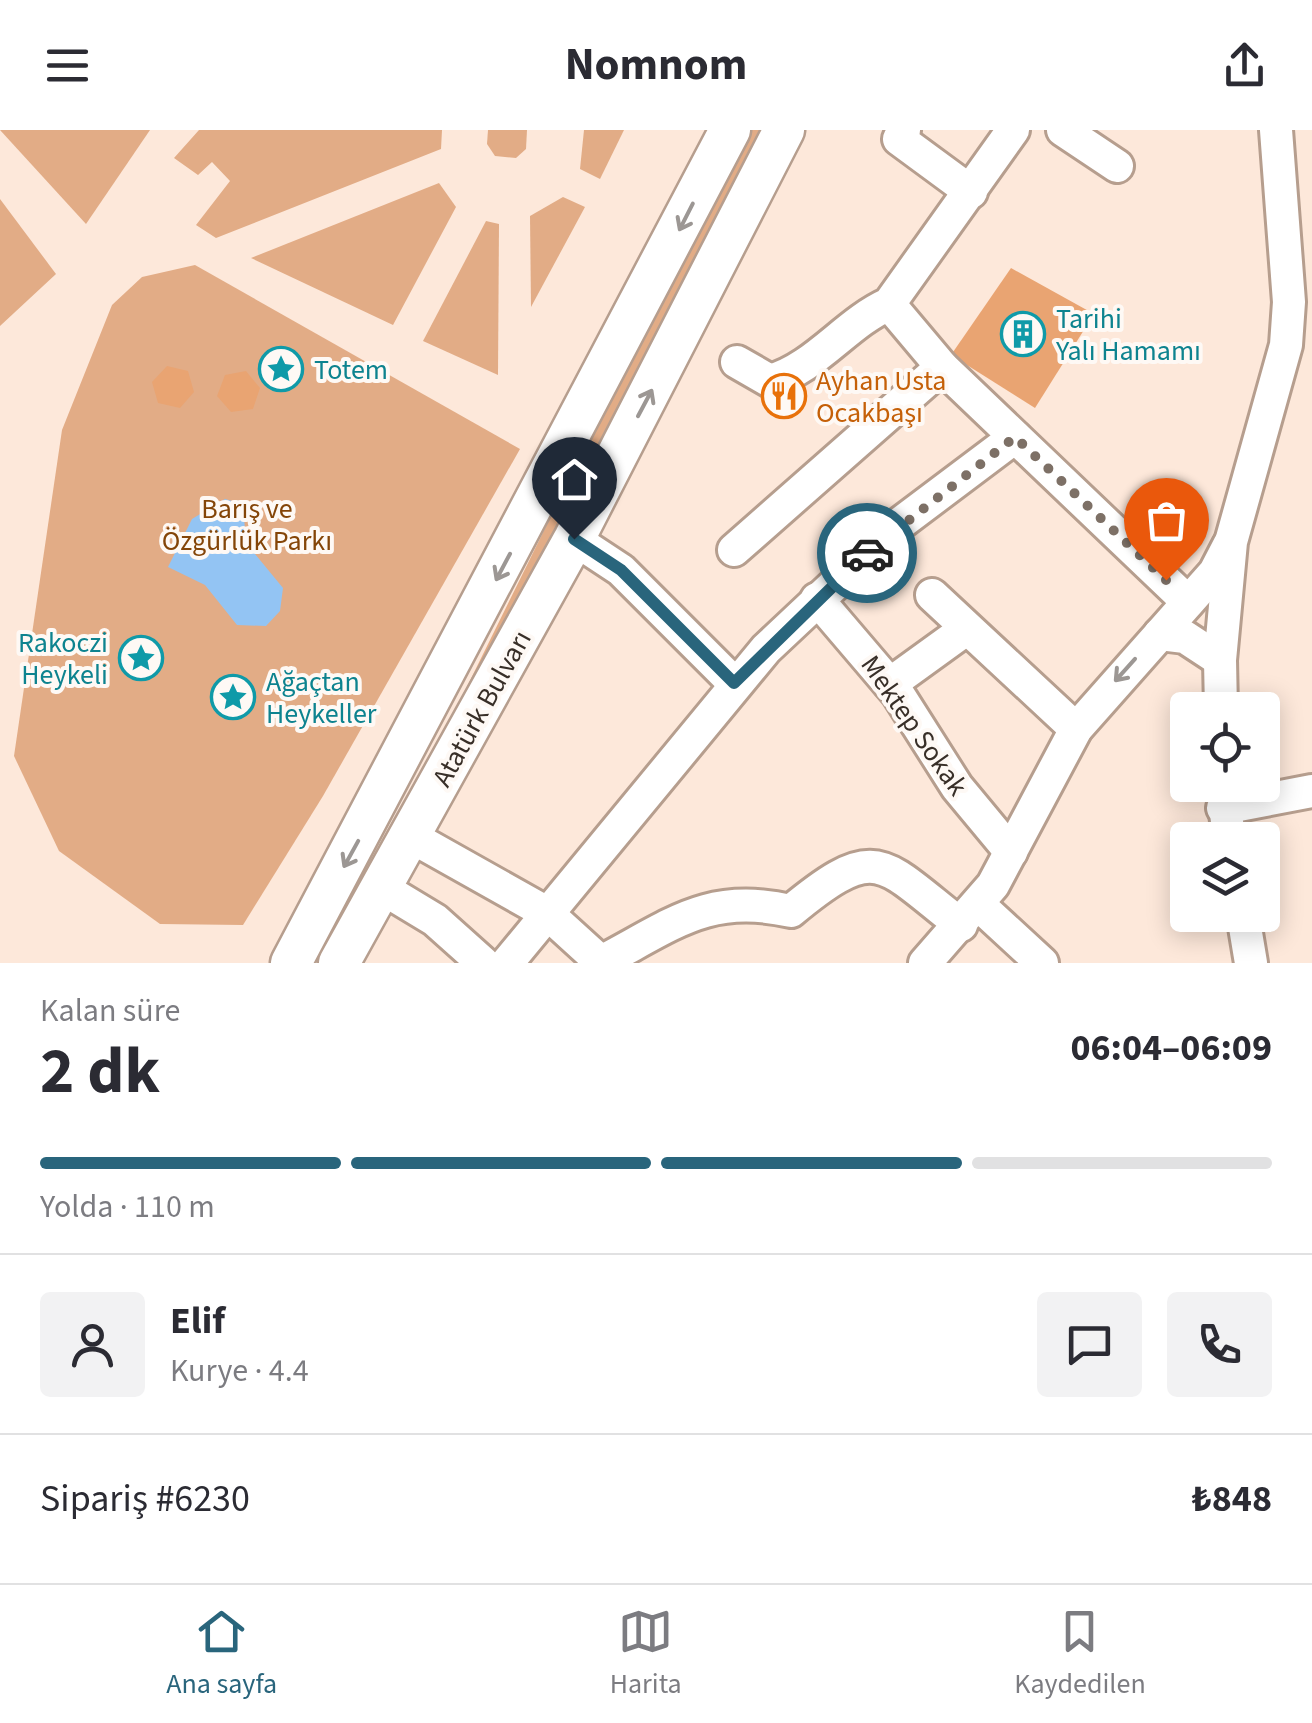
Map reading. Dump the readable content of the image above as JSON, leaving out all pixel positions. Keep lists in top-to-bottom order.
{
  "streets": {
    "main road": ["Atatürk Bulvarı"],
    "street": ["Mektep Sokak"]
  },
  "parks": ["Barış ve Özgürlük Parkı"],
  "places": {
    "building": ["Tarihi Yalı Hamamı"],
    "place": ["Totem", "Rakoczi Heykeli", "Ağaçtan Heykeller"],
    "restaurant": ["Ayhan Usta Ocakbaşı"]
  },
  "page": {
    "header": "Nomnom",
    "heading": ["2 dk", "Kalan süre", "06:04–06:09"],
    "panel": [
      "Elif",
      "Kurye · 4.4",
      "Sipariş #6230",
      "₺848"
    ],
    "bar": "Yolda · 110 m",
    "tabs": ["Ana sayfa", "Harita", "Kaydedilen"]
  }
}
